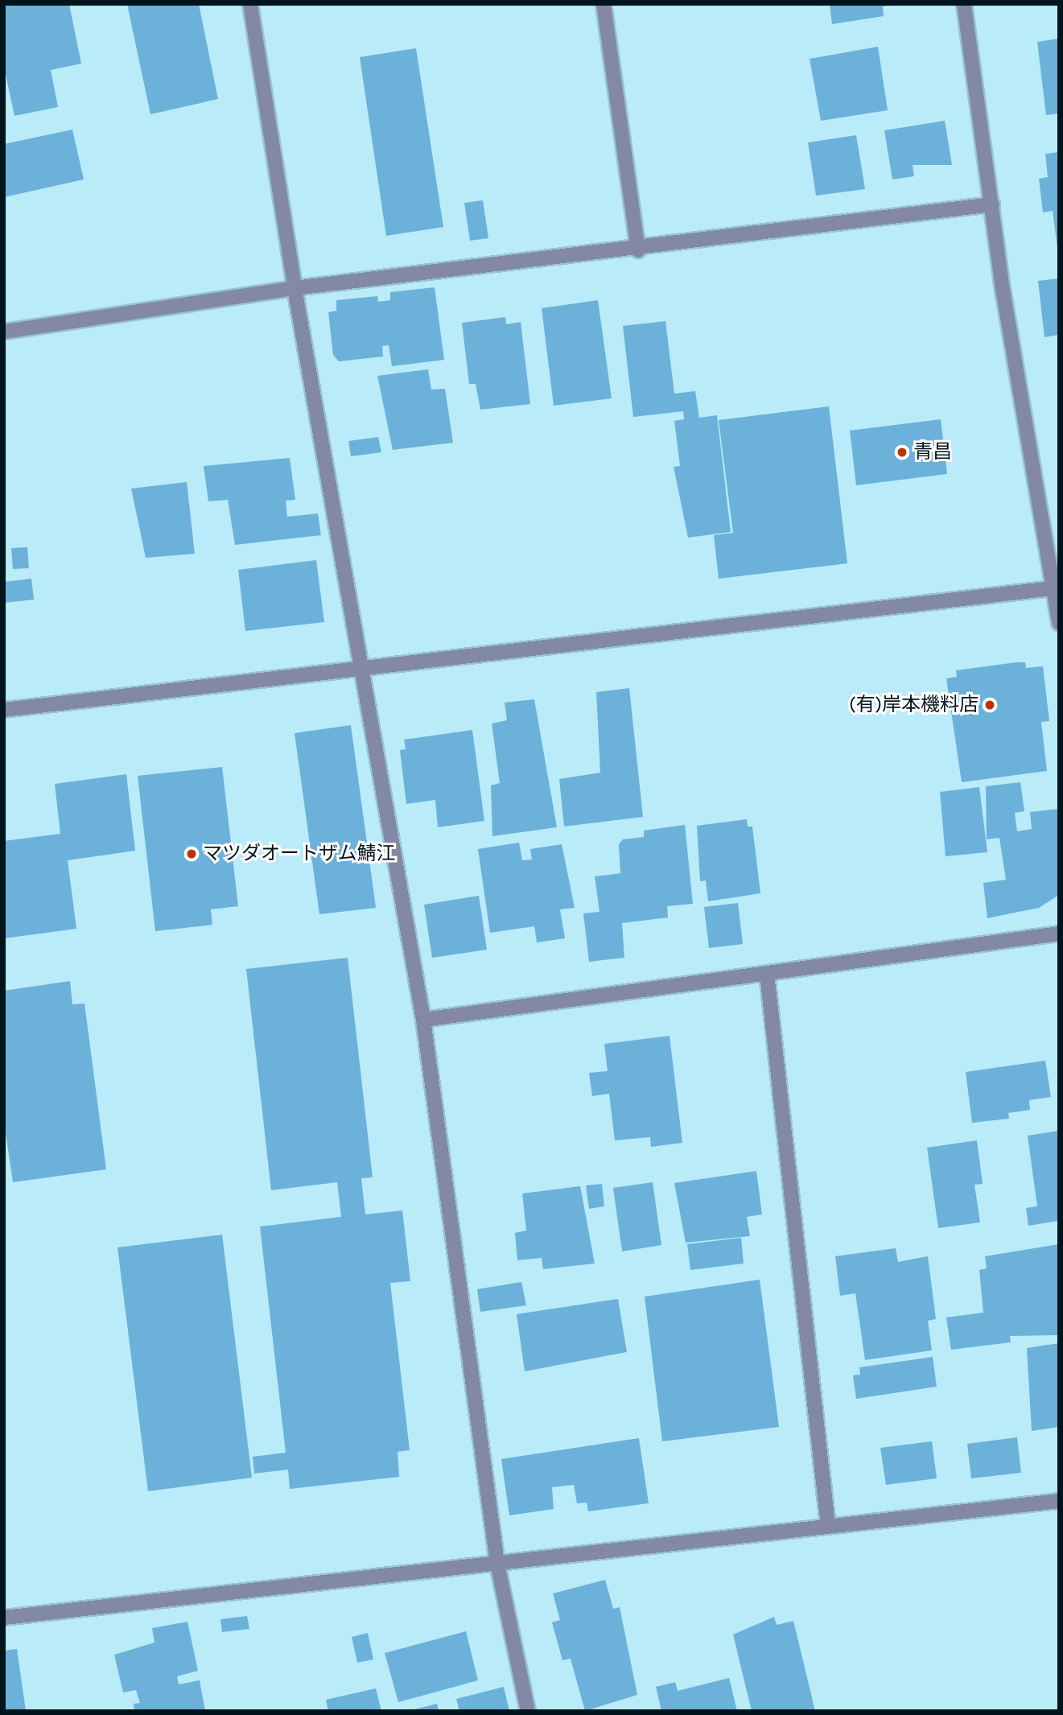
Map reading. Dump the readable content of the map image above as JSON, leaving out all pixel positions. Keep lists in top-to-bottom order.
{
  "places": ["青昌", "(有)岸本機料店", "マツダオートザム鯖江"]
}
